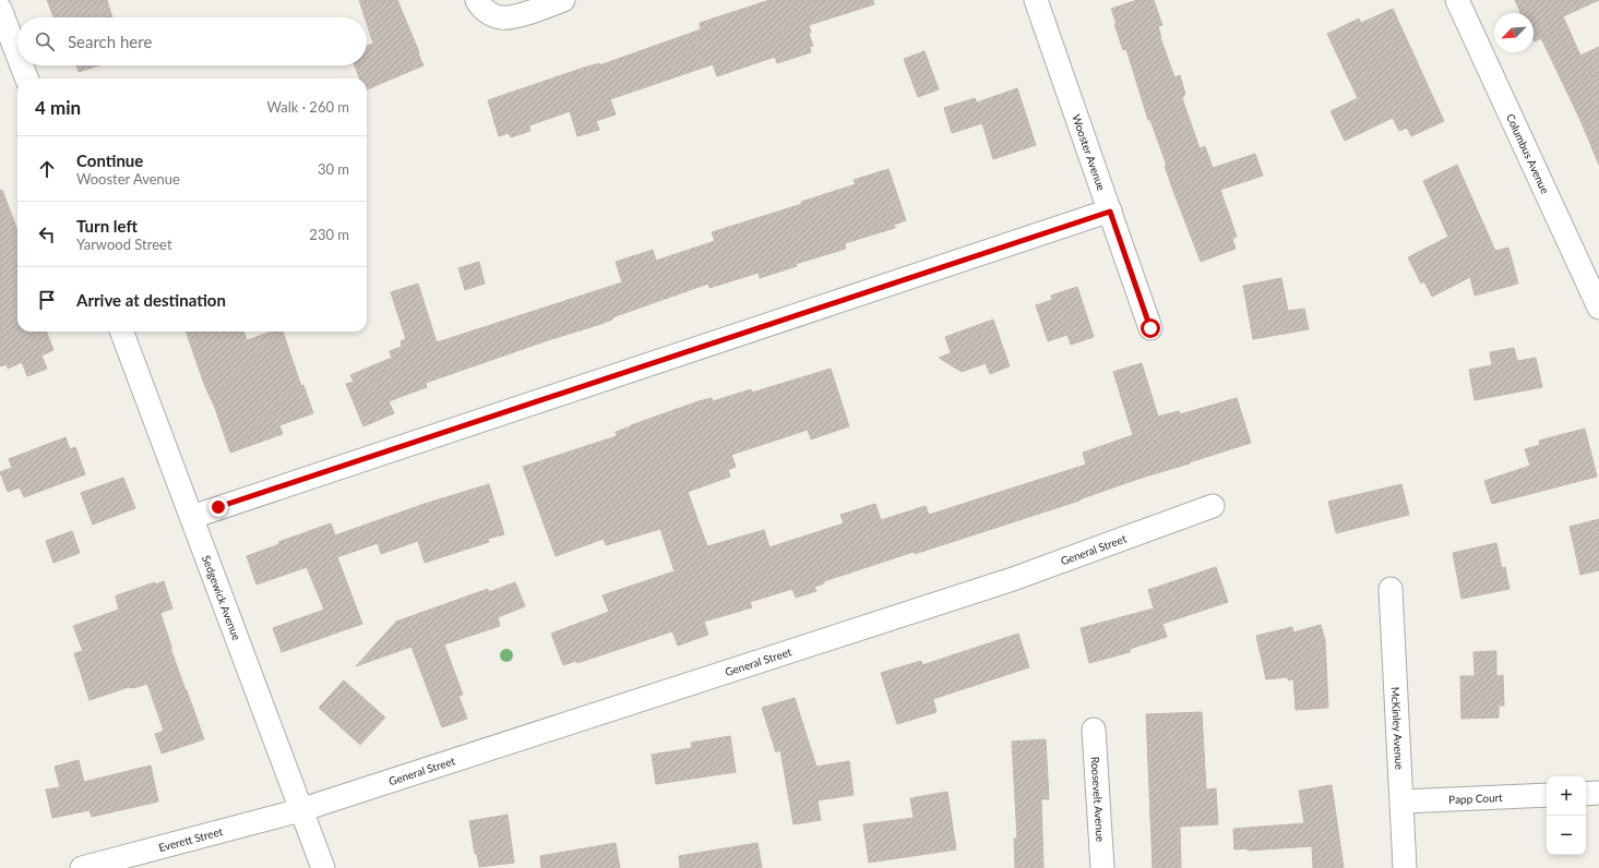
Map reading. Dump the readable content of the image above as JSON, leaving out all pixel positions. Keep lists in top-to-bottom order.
{
  "streets": {
    "street": [
      "Wooster Avenue",
      "Columbus Avenue",
      "General Street",
      "Sedgewick Avenue",
      "McKinley Avenue",
      "Papp Court",
      "Roosevelt Avenue",
      "Everett Street"
    ]
  },
  "crossings": [
    ["General Street", "Sedgewick Avenue"],
    ["General Street", "Everett Street"],
    ["Sedgewick Avenue", "Everett Street"],
    ["McKinley Avenue", "Papp Court"]
  ],
  "north": "bottom left",
  "page": {
    "search": "Search here",
    "heading": ["4 min", "Walk · 260 m"],
    "list": [
      ["Continue", "Wooster Avenue", "30 m"],
      ["Turn left", "Yarwood Street", "230 m"],
      "Arrive at destination"
    ],
    "map_buttons": ["+", "−"]
  }
}
